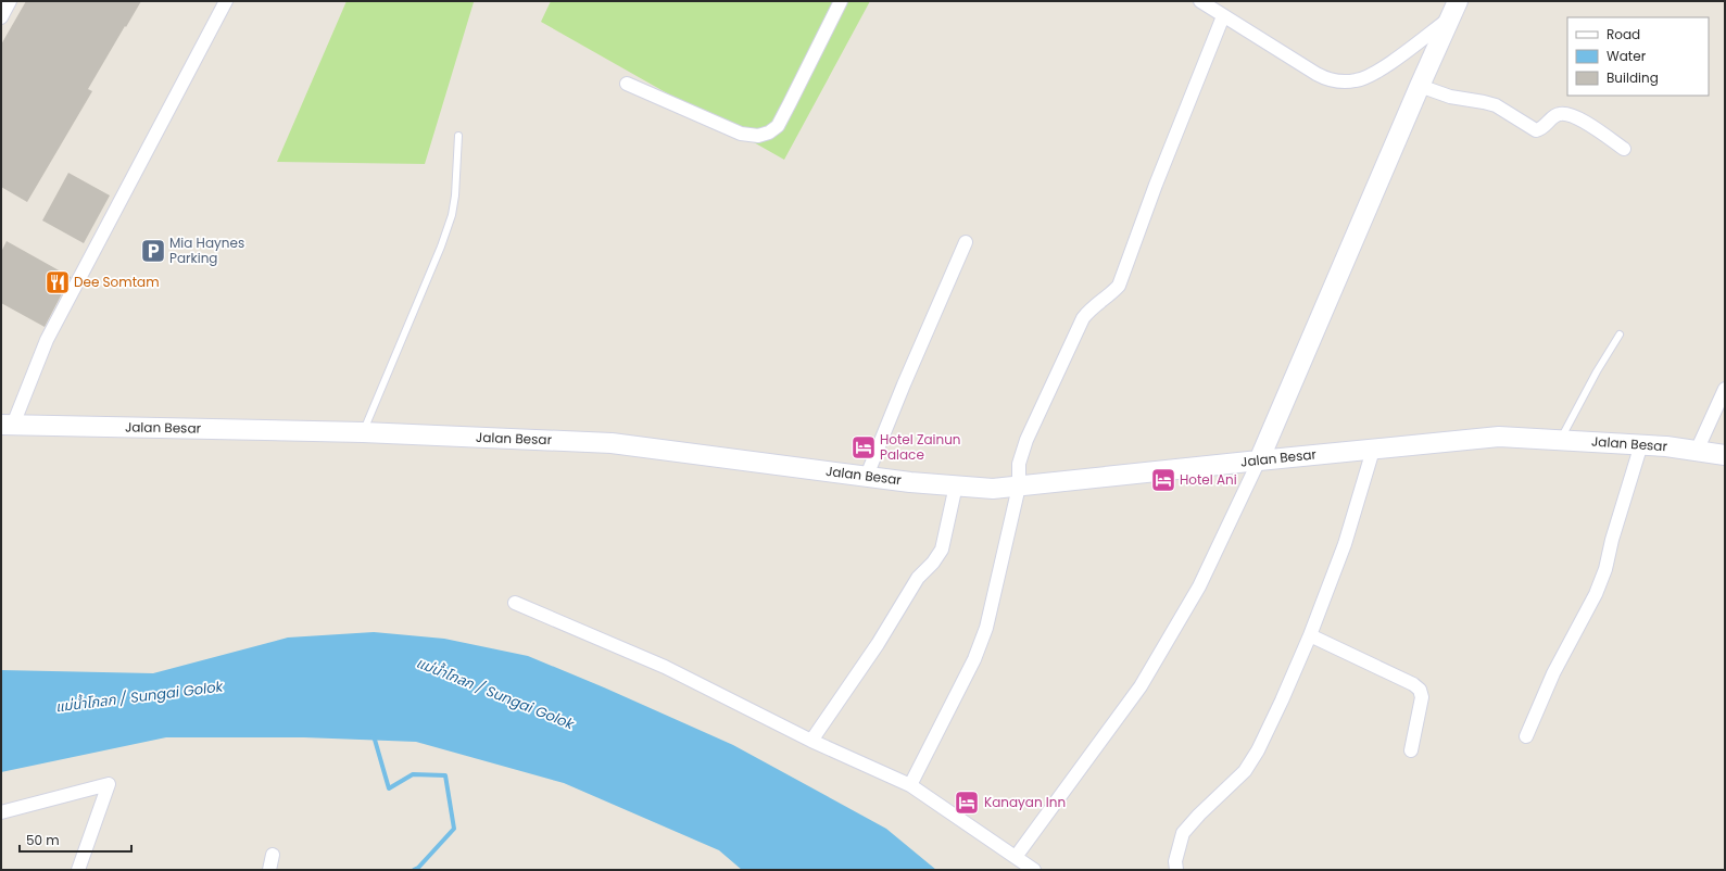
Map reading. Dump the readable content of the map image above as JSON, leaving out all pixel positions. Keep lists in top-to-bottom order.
{
  "streets": {
    "main road": ["Jalan Besar"]
  },
  "water": ["แม่น้ำโกลก / Sungai Golok"],
  "places": {
    "parking": ["Mia Haynes Parking"],
    "restaurant": ["Dee Somtam"],
    "hotel": ["Hotel Zainun Palace", "Hotel Ani", "Kanayan Inn"]
  },
  "legend": ["Road", "Water", "Building"],
  "scale_bar": "50 m"
}
